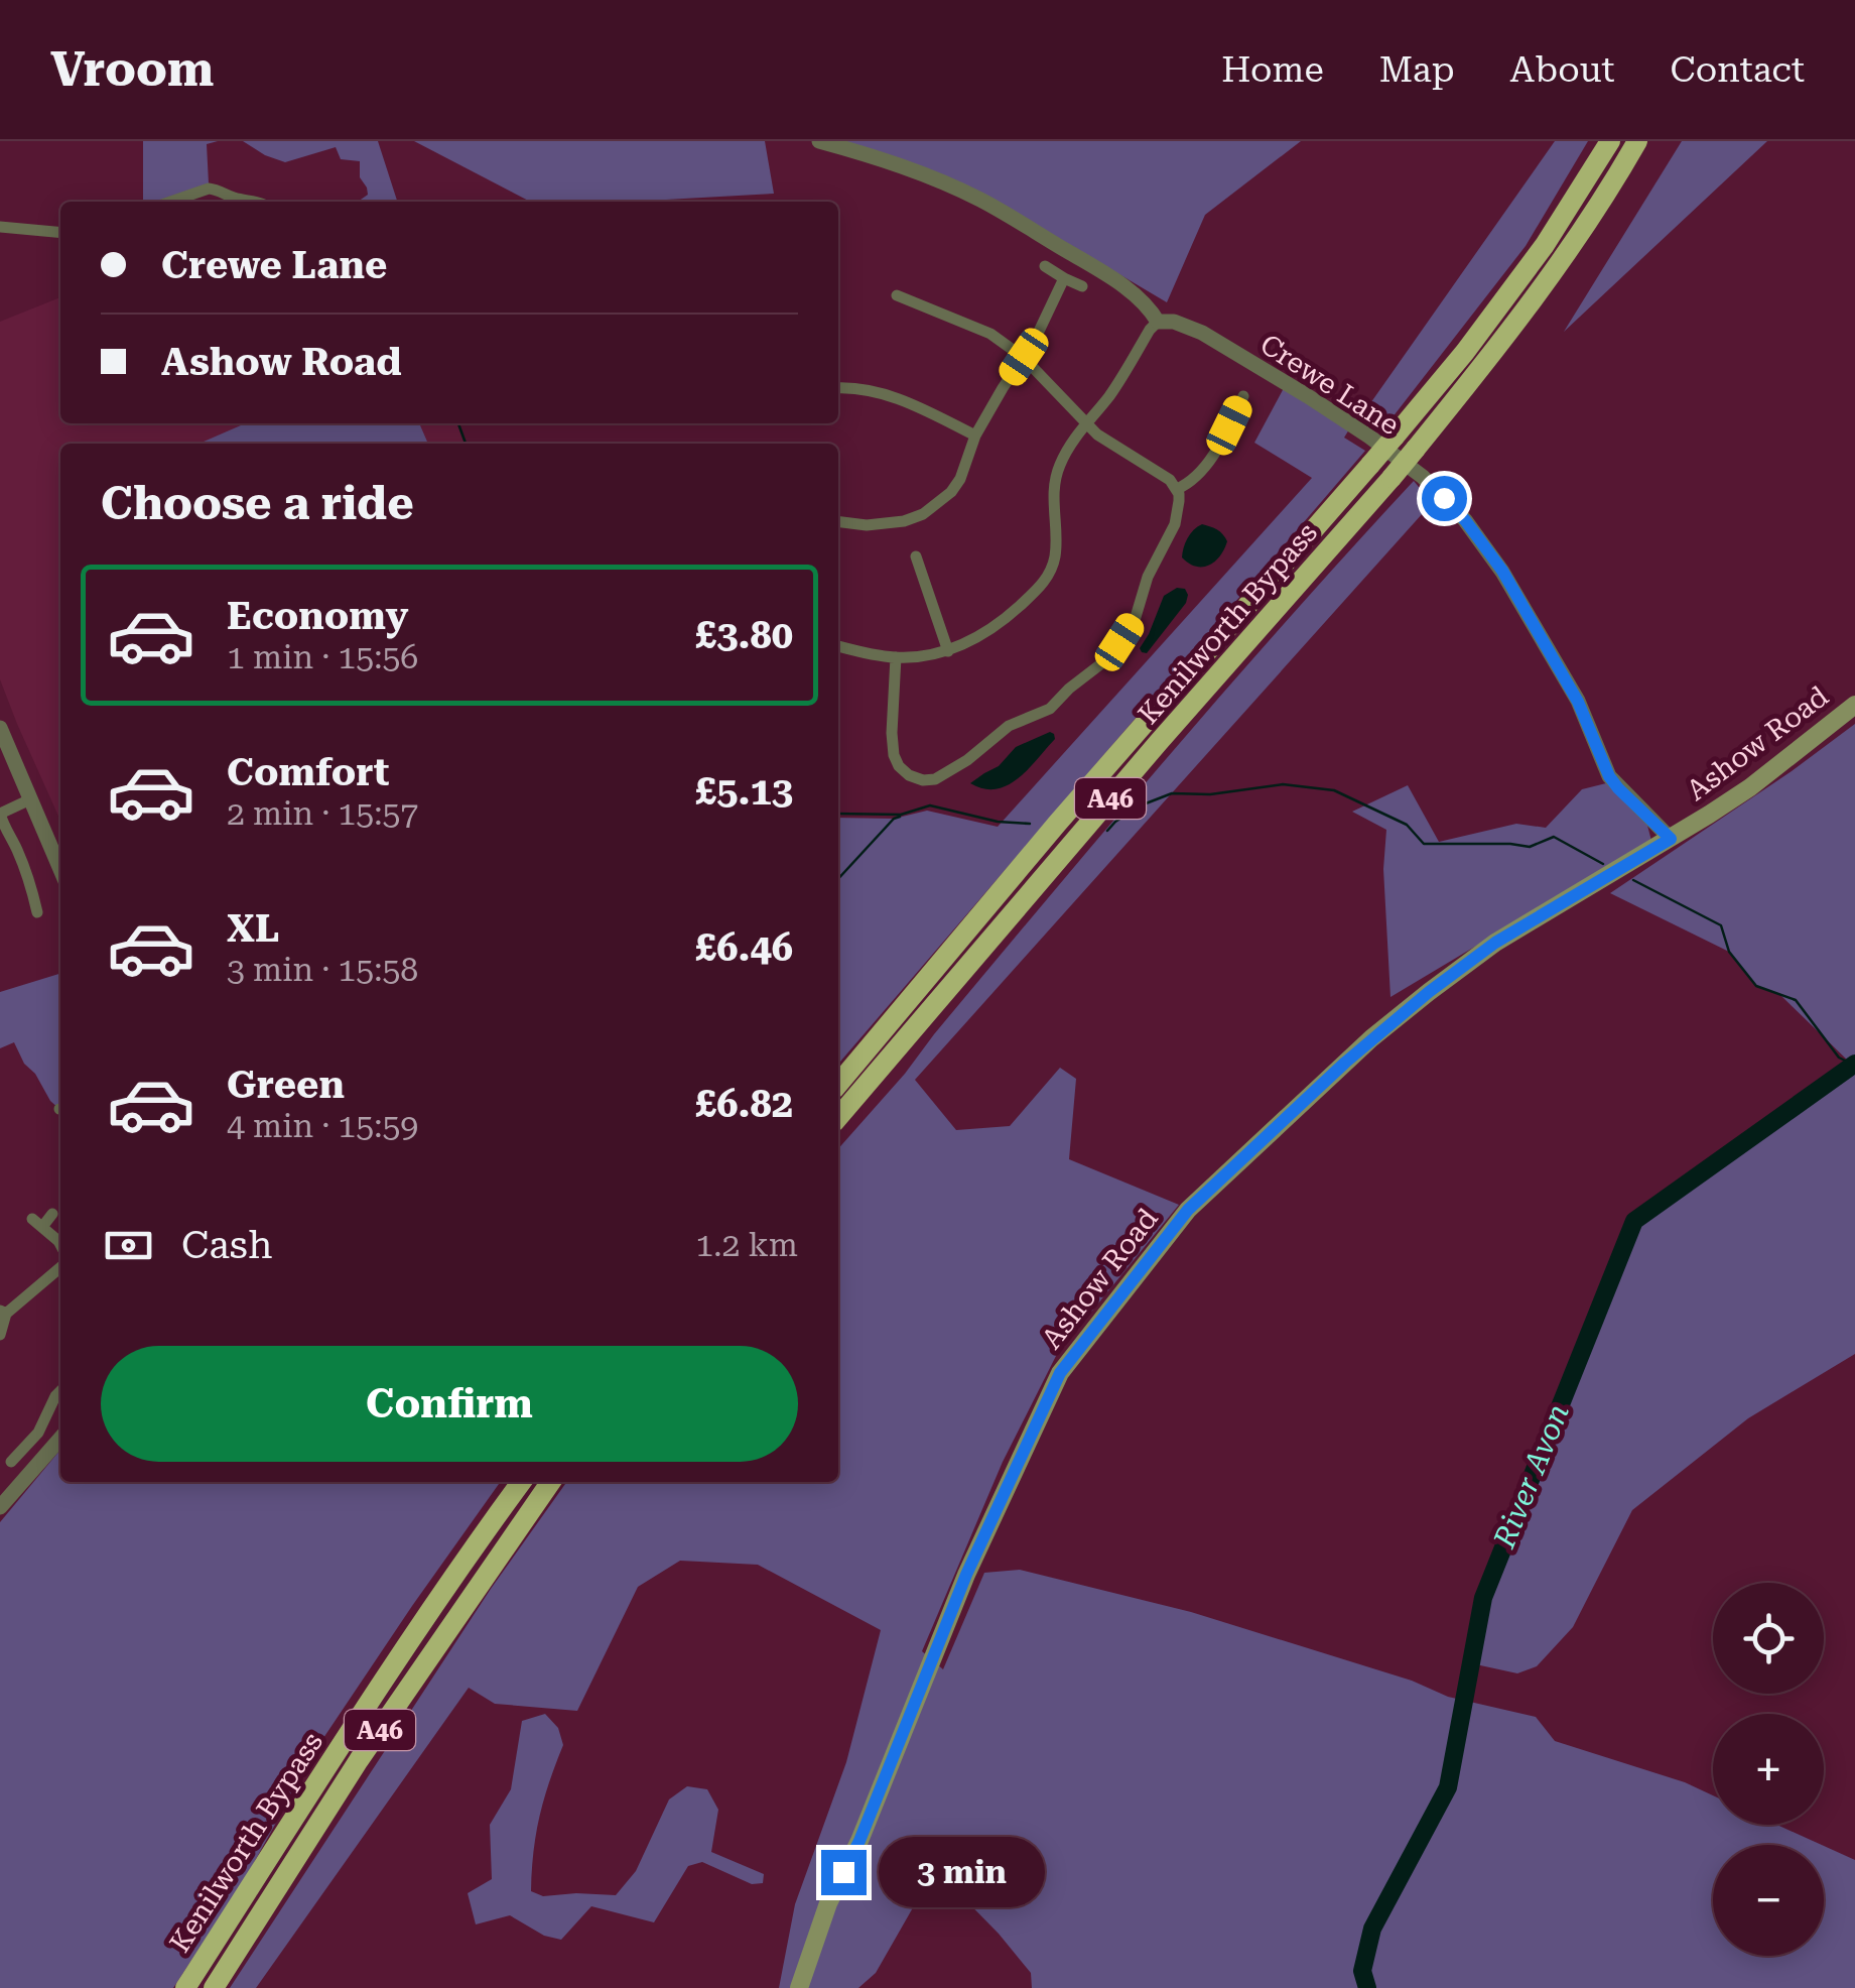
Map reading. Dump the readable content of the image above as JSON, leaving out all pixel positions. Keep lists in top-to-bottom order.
{
  "streets": {
    "highway": ["Kenilworth Bypass", "A46"],
    "main road": ["Ashow Road"],
    "street": ["Crewe Lane"]
  },
  "crossings": [
    ["Crewe Lane", "Ashow Road"]
  ],
  "water": ["River Avon"],
  "page": {
    "header": "Vroom",
    "nav": [
      "Home",
      "Map",
      "About",
      "Contact"
    ],
    "banner": ["Crewe Lane", "Ashow Road"],
    "heading": "Choose a ride",
    "list": [
      {
        "name": "Economy",
        "note": "1 min · 15:56",
        "value": "£3.80"
      },
      {
        "name": "Comfort",
        "note": "2 min · 15:57",
        "value": "£5.13"
      },
      {
        "name": "XL",
        "note": "3 min · 15:58",
        "value": "£6.46"
      },
      {
        "name": "Green",
        "note": "4 min · 15:59",
        "value": "£6.82"
      }
    ],
    "pay": ["Cash", "1.2 km"],
    "buttons": "Confirm",
    "map_buttons": ["+", "−"],
    "bubble": "3 min"
  }
}
